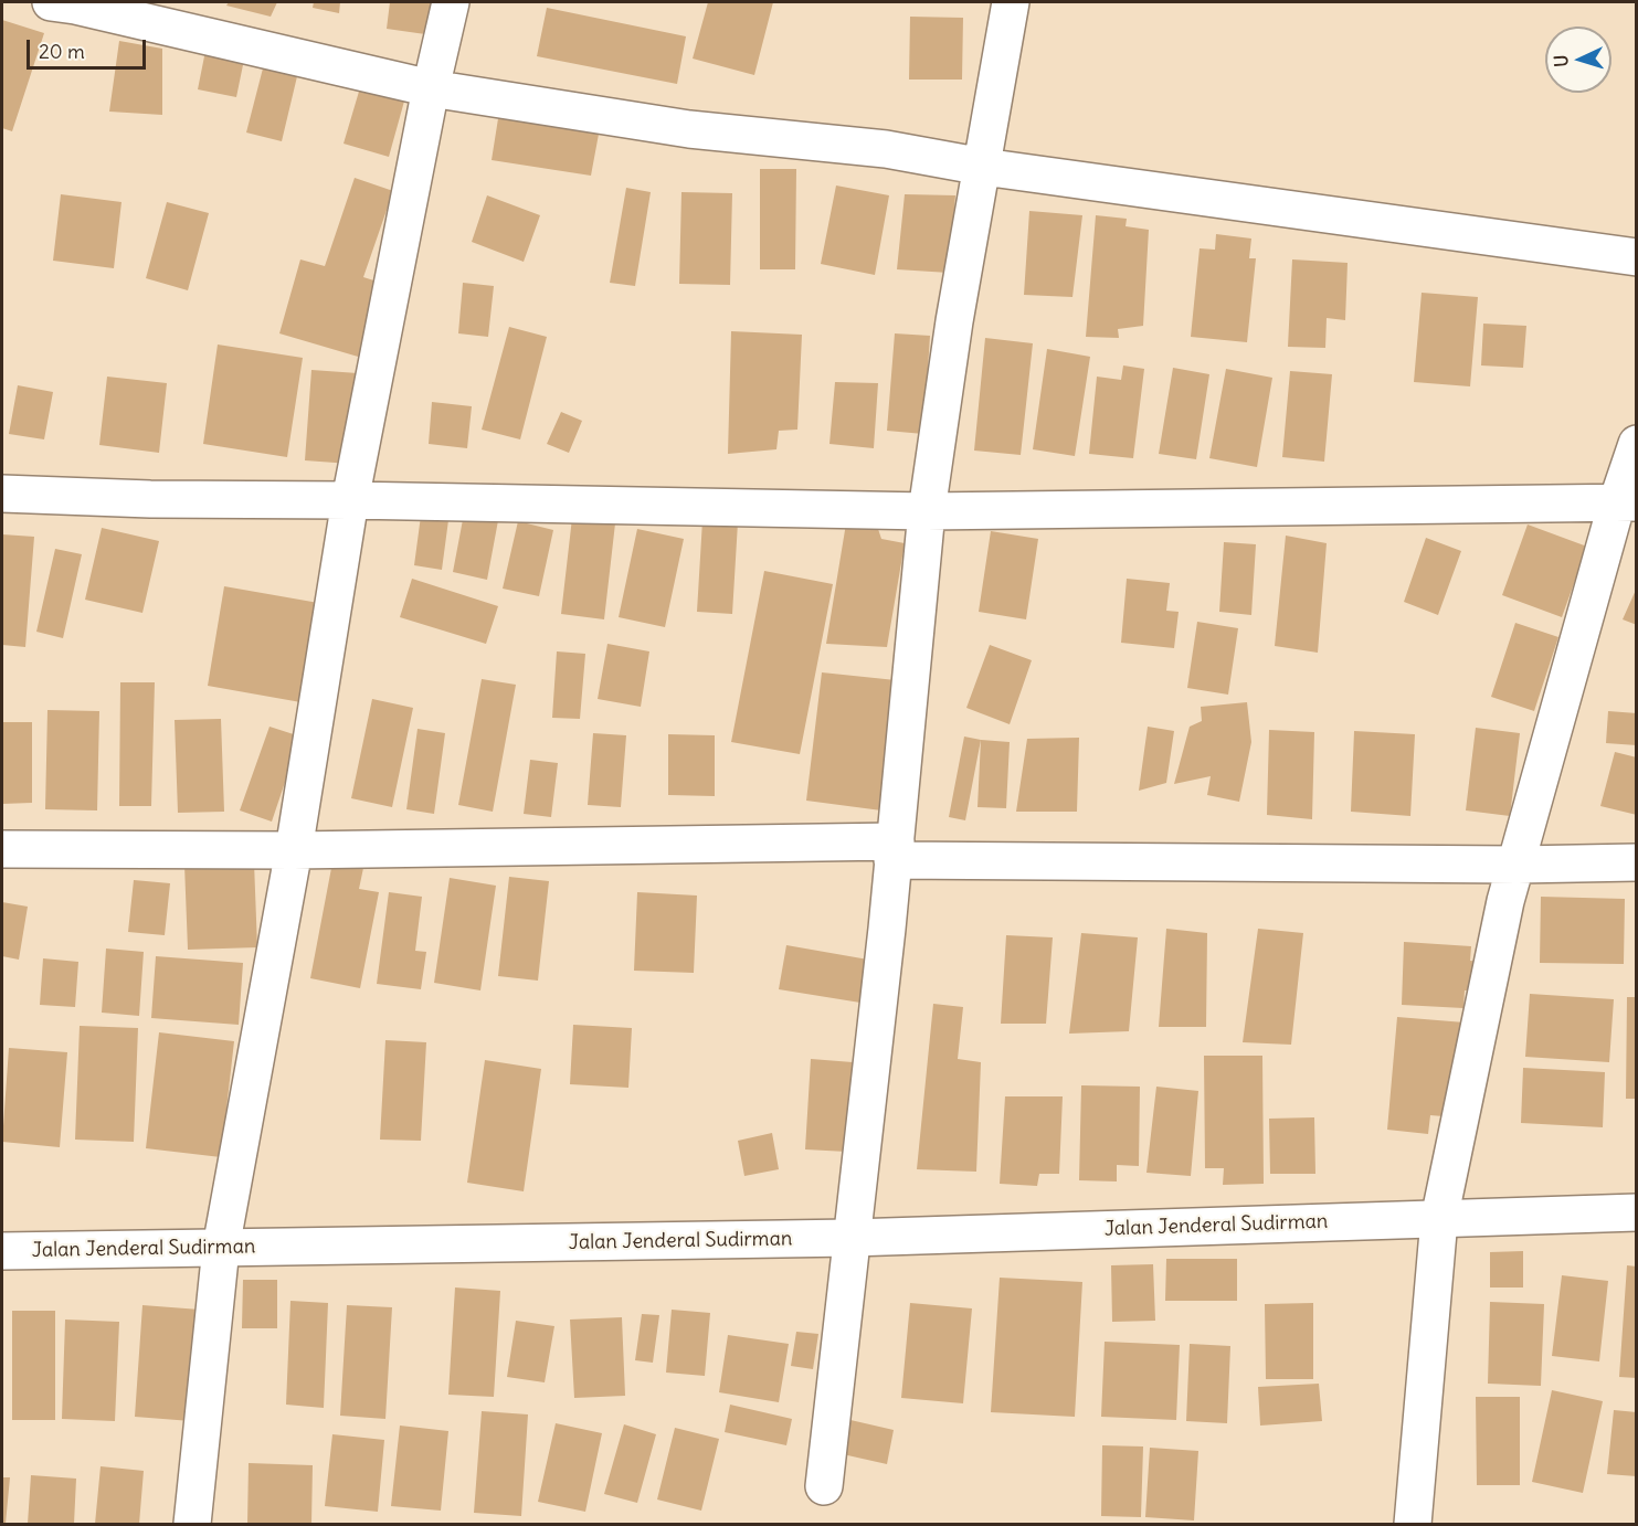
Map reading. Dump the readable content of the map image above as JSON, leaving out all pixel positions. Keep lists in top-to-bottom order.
{
  "streets": {
    "main road": ["Jalan Jenderal Sudirman"]
  },
  "scale_bar": "20 m",
  "north": "left"
}
